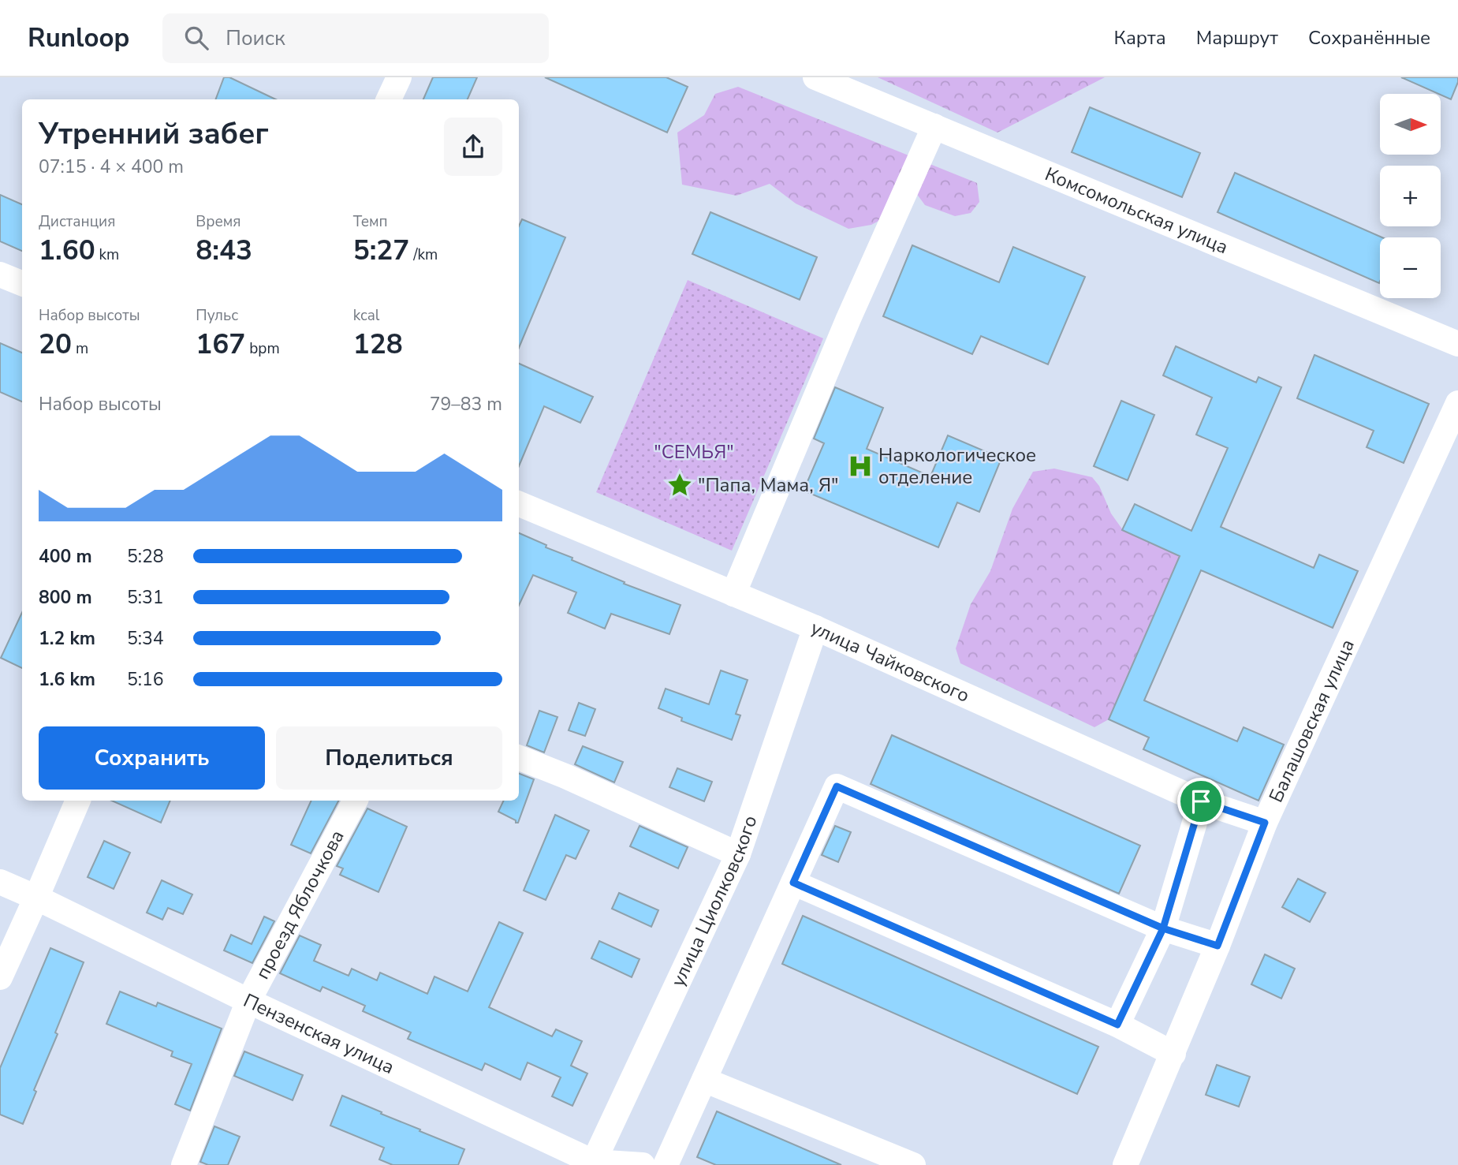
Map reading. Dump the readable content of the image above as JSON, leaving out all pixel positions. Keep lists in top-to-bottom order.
{
  "streets": {
    "street": [
      "Комсомольская улица",
      "улица Чайковского",
      "Балашовская улица",
      "улица Циолковского",
      "проезд Яблочкова",
      "Пензенская улица"
    ]
  },
  "crossings": [
    ["улица Чайковского", "Балашовская улица"],
    ["улица Чайковского", "улица Циолковского"],
    ["улица Циолковского", "Пензенская улица"],
    ["проезд Яблочкова", "Пензенская улица"]
  ],
  "parks": ["\"СЕМЬЯ\""],
  "places": {
    "hospital": ["Наркологическое отделение"],
    "place": ["\"Папа, Мама, Я\""]
  },
  "north": "right",
  "page": {
    "header": "Runloop",
    "search": "Поиск",
    "nav": ["Карта", "Маршрут", "Сохранённые"],
    "map_buttons": ["+", "−"],
    "heading": ["Утренний забег", "07:15 · 4 × 400 m"],
    "stats": [
      ["Дистанция", "1.60 km"],
      ["Время", "8:43"],
      ["Темп", "5:27 /km"],
      ["Набор высоты", "20 m"],
      ["Пульс", "167 bpm"],
      ["kcal", "128"]
    ],
    "chart": ["Набор высоты", "79–83 m"],
    "list": [
      {
        "name": "400 m",
        "note": "5:28"
      },
      {
        "name": "800 m",
        "note": "5:31"
      },
      {
        "name": "1.2 km",
        "note": "5:34"
      },
      {
        "name": "1.6 km",
        "note": "5:16"
      }
    ],
    "buttons": ["Сохранить", "Поделиться"]
  }
}
